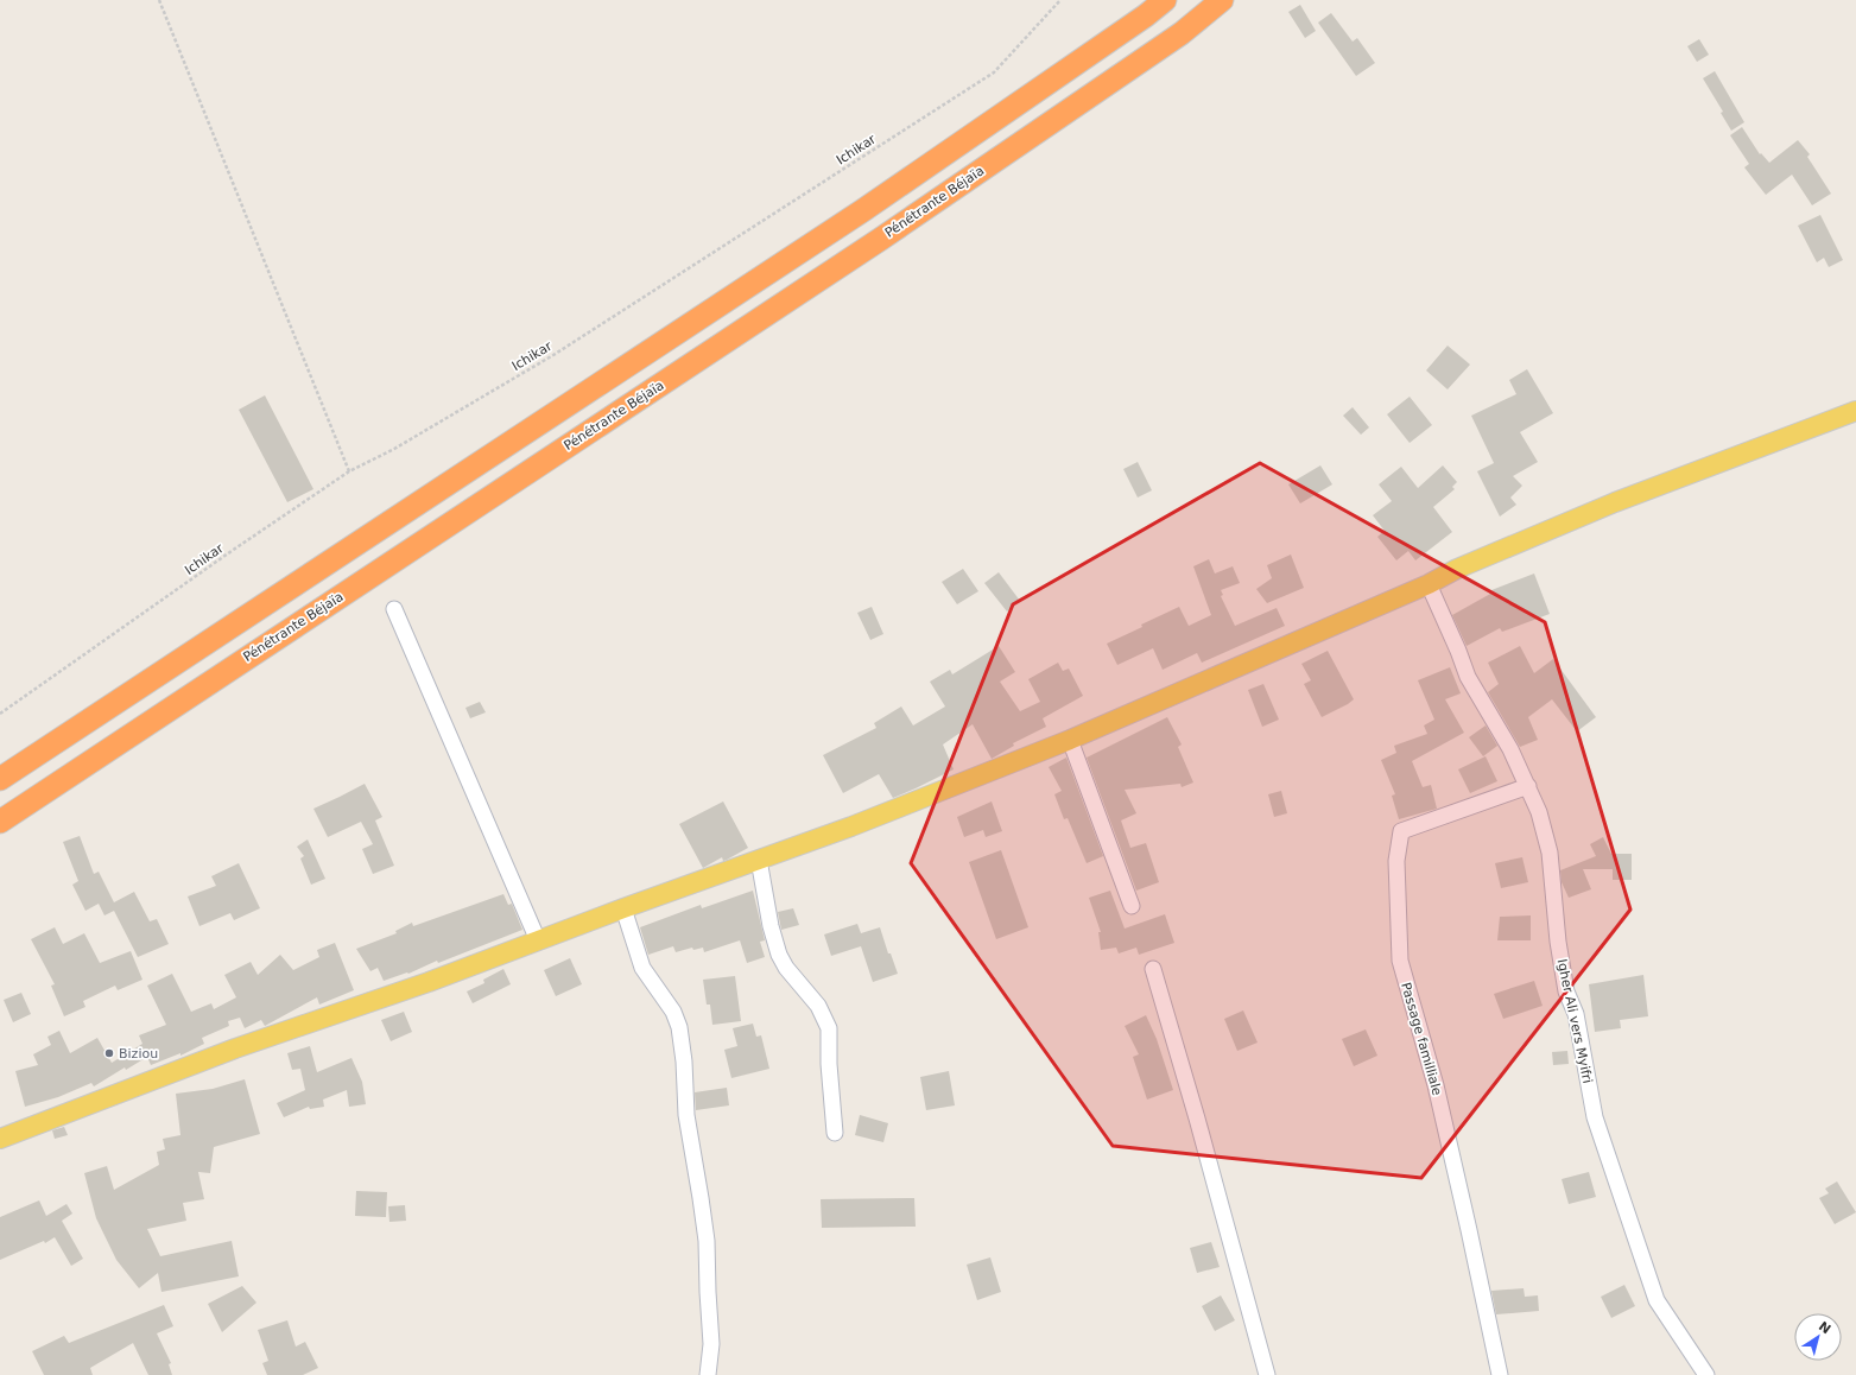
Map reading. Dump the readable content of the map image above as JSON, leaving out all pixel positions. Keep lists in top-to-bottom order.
{
  "streets": {
    "highway": ["Pénétrante Béjaïa"],
    "street": ["Igher Ali vers Myifri", "Passage familliale"],
    "path": ["Ichikar"]
  },
  "crossings": [
    ["Igher Ali vers Myifri", "Passage familliale"]
  ],
  "places": ["Biziou"],
  "north": "top right"
}
